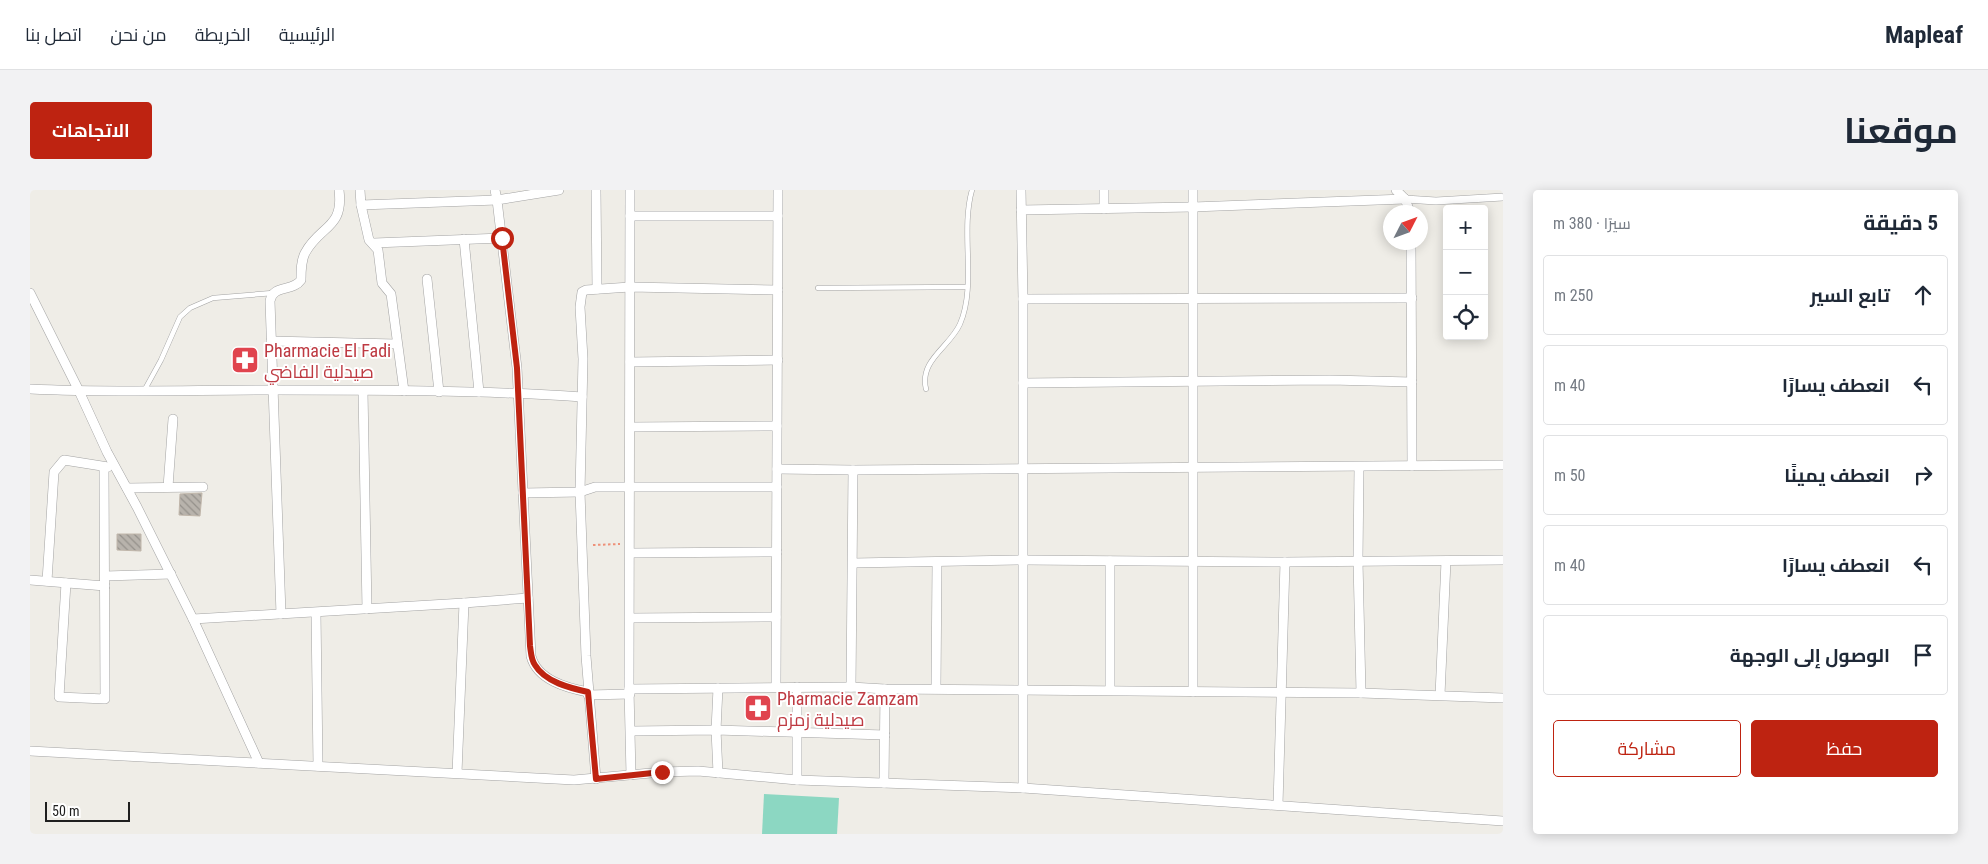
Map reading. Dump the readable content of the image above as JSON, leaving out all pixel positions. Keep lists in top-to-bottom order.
{
  "places": {
    "pharmacy": ["Pharmacie El Fadi صيدلية الفاضي", "Pharmacie Zamzam صيدلية زمزم"]
  },
  "scale_bar": "50 m",
  "north": "top right",
  "page": {
    "header": "Mapleaf",
    "nav": [
      "الرئيسية",
      "الخريطة",
      "من نحن",
      "اتصل بنا"
    ],
    "title": "موقعنا",
    "buttons": [
      "الاتجاهات",
      ["حفظ", "مشاركة"]
    ],
    "heading": ["5 دقيقة", "سيرًا · 380 m"],
    "map_buttons": ["+", "−"],
    "list": [
      ["تابع السير", "250 m"],
      ["انعطف يسارًا", "40 m"],
      ["انعطف يمينًا", "50 m"],
      ["انعطف يسارًا", "40 m"],
      "الوصول إلى الوجهة"
    ],
    "scale": "50 m"
  }
}
